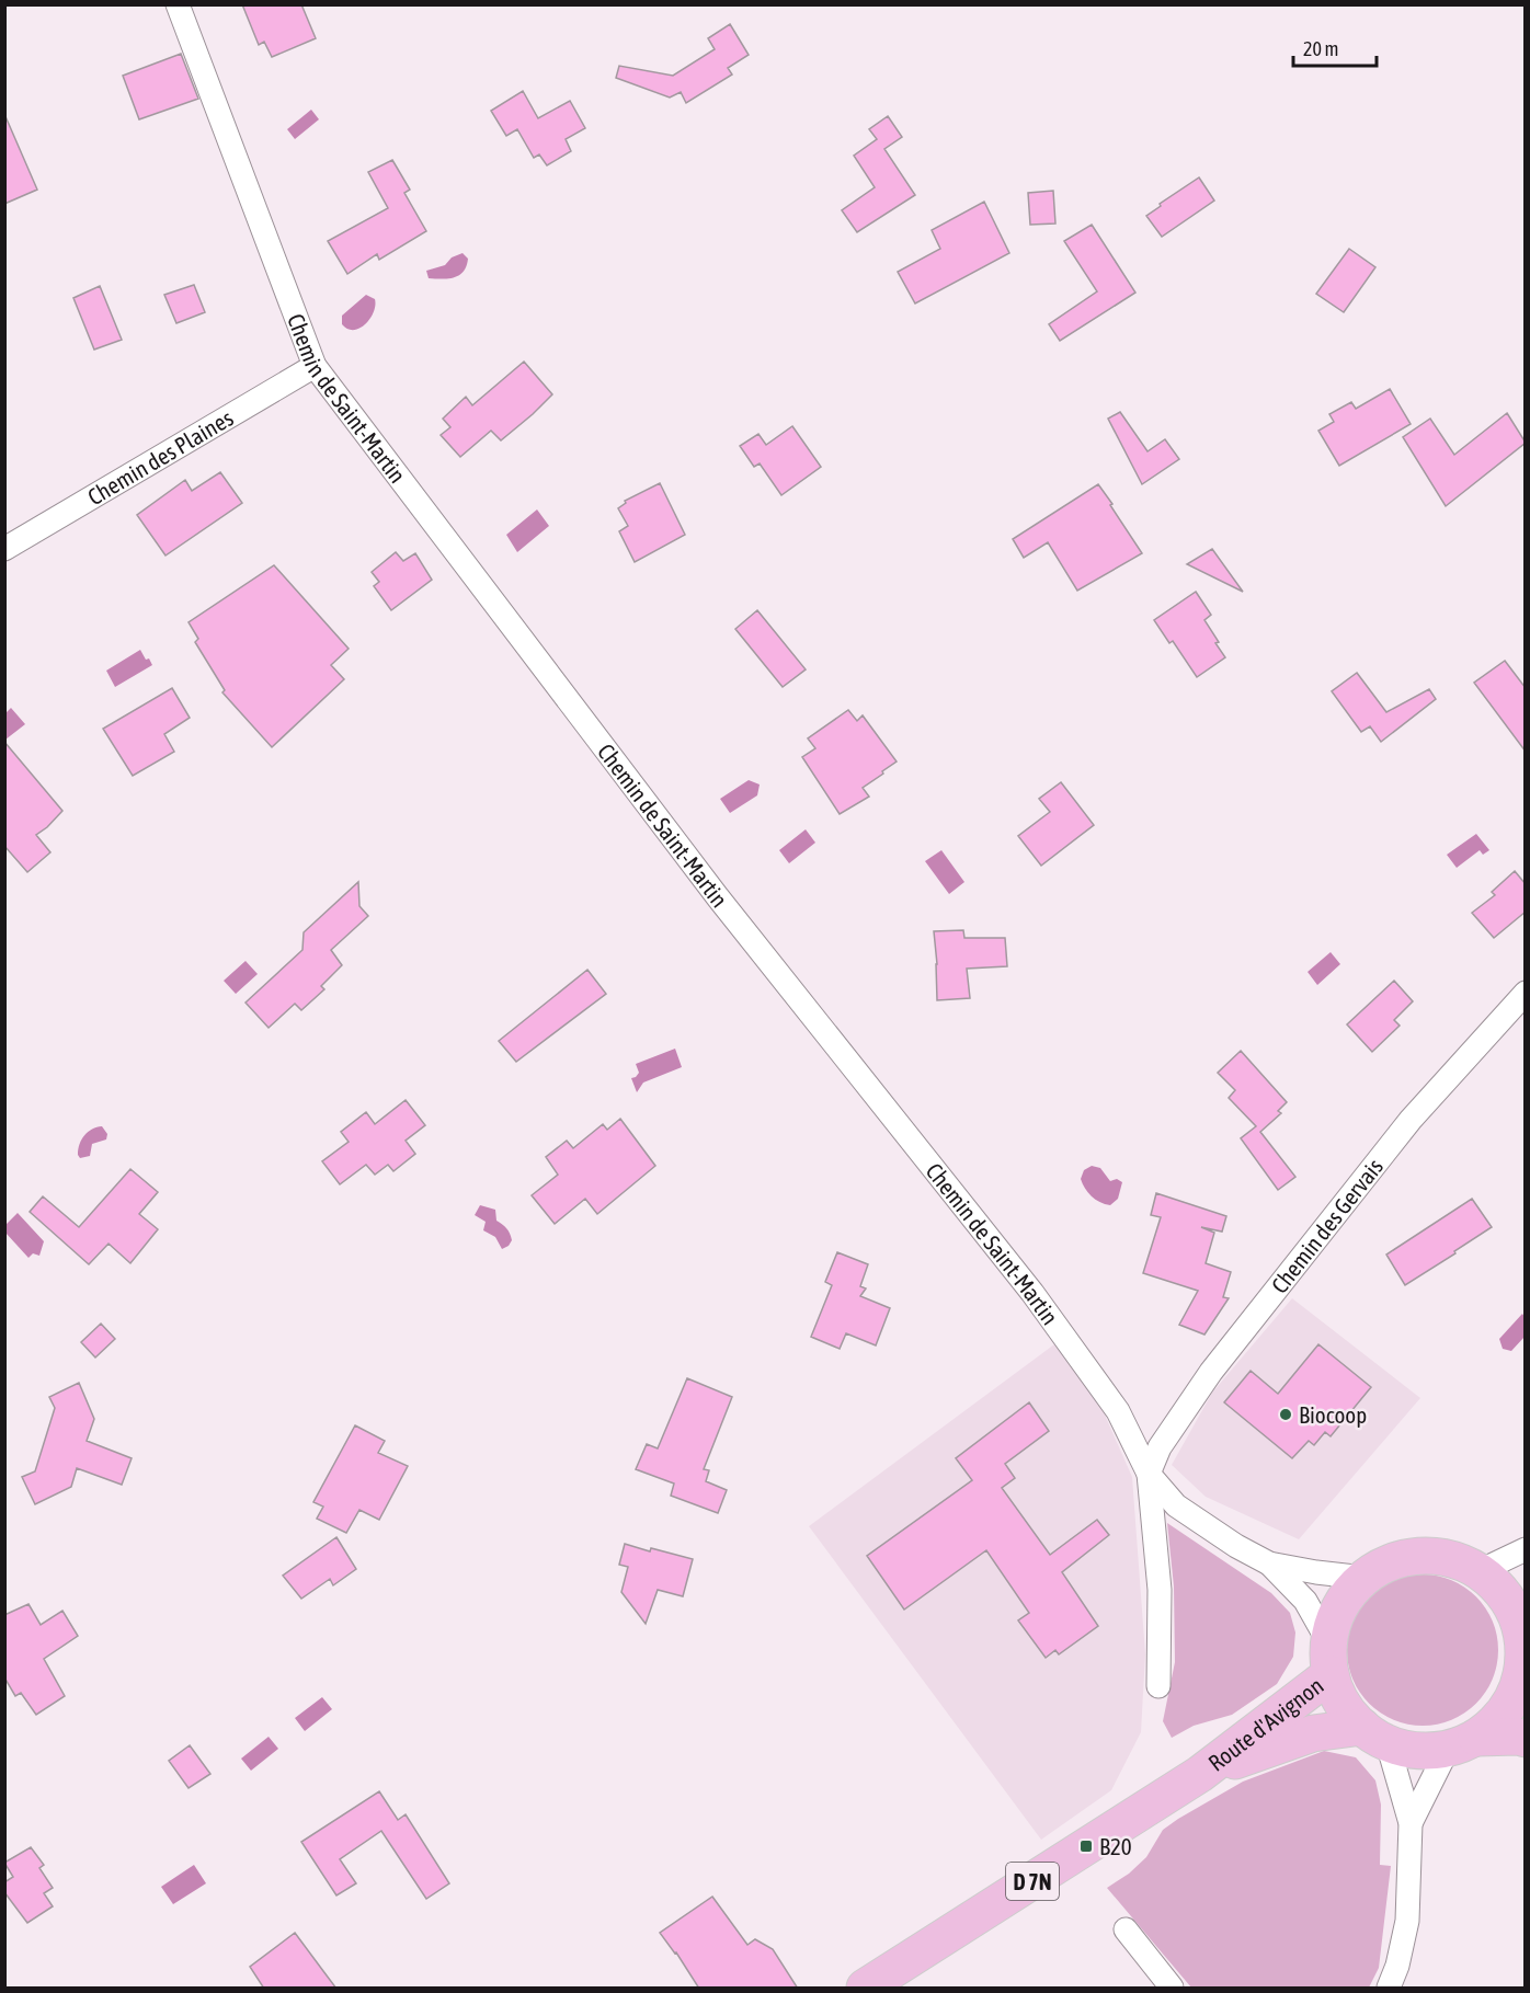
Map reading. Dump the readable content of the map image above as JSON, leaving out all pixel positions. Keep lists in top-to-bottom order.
{
  "streets": {
    "main road": ["Route d'Avignon", "D 7N"],
    "street": ["Chemin de Saint-Martin", "Chemin des Plaines", "Chemin des Gervais"]
  },
  "crossings": [
    ["Chemin de Saint-Martin", "Chemin des Plaines"],
    ["Chemin de Saint-Martin", "Chemin des Gervais"],
    ["Chemin de Saint-Martin", "Route d'Avignon"]
  ],
  "places": {
    "other": ["Biocoop"],
    "transit": ["B20"]
  },
  "scale_bar": "20 m"
}
